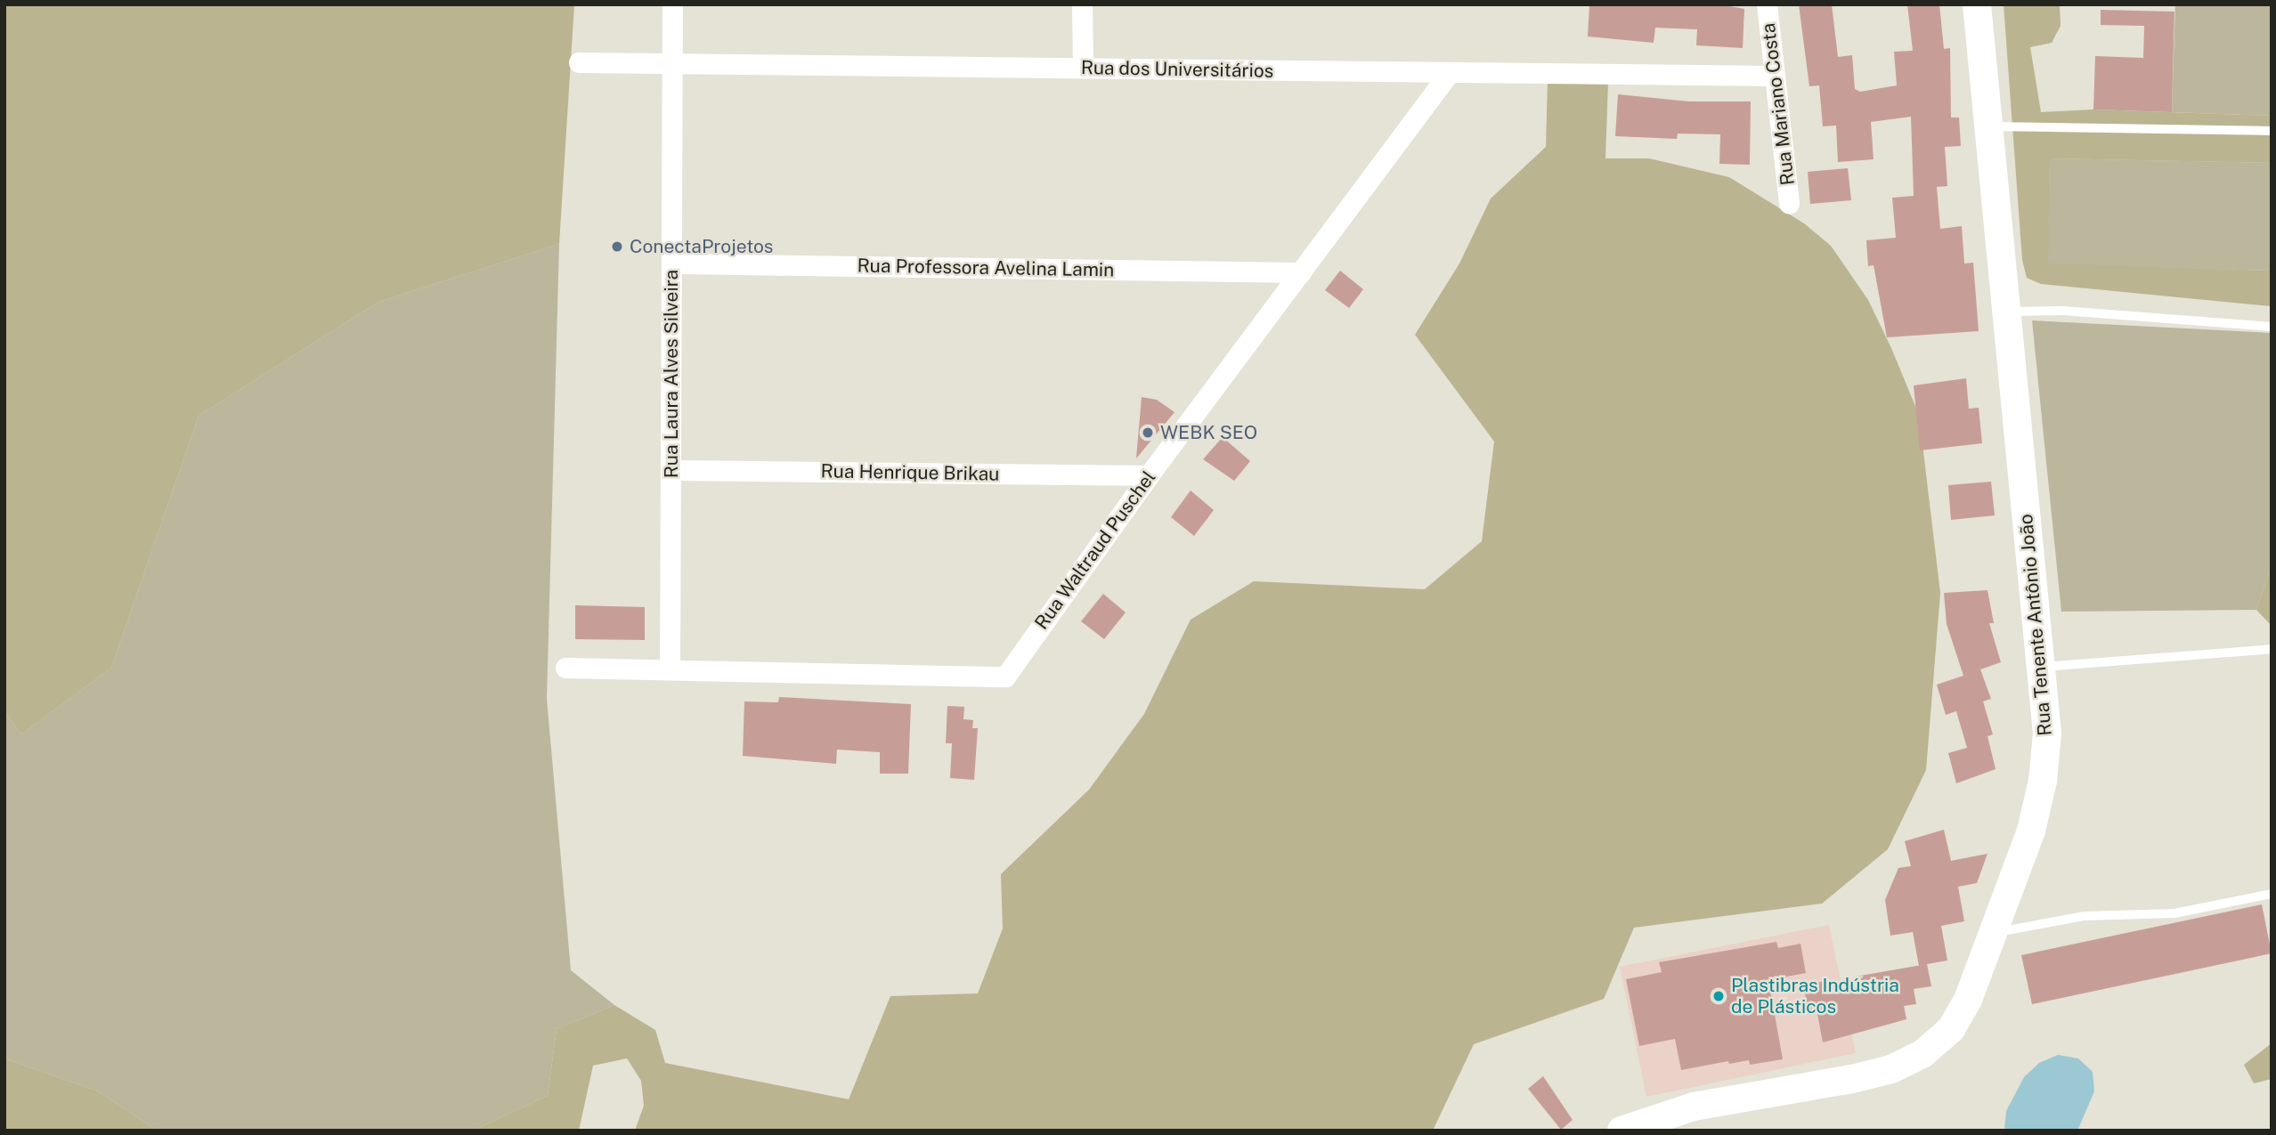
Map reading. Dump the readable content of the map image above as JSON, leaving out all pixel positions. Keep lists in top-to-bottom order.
{
  "streets": {
    "street": [
      "Rua dos Universitários",
      "Rua Mariano Costa",
      "Rua Professora Avelina Lamin",
      "Rua Laura Alves Silveira",
      "Rua Henrique Brikau",
      "Rua Waltraud Puschel",
      "Rua Tenente Antônio João"
    ]
  },
  "crossings": [
    ["Rua dos Universitários", "Rua Mariano Costa"],
    ["Rua dos Universitários", "Rua Laura Alves Silveira"],
    ["Rua dos Universitários", "Rua Waltraud Puschel"],
    ["Rua Professora Avelina Lamin", "Rua Laura Alves Silveira"],
    ["Rua Professora Avelina Lamin", "Rua Waltraud Puschel"],
    ["Rua Laura Alves Silveira", "Rua Henrique Brikau"],
    ["Rua Laura Alves Silveira", "Rua Waltraud Puschel"],
    ["Rua Henrique Brikau", "Rua Waltraud Puschel"]
  ],
  "places": ["ConectaProjetos", "WEBK SEO", "Plastibras Indústria de Plásticos"]
}
